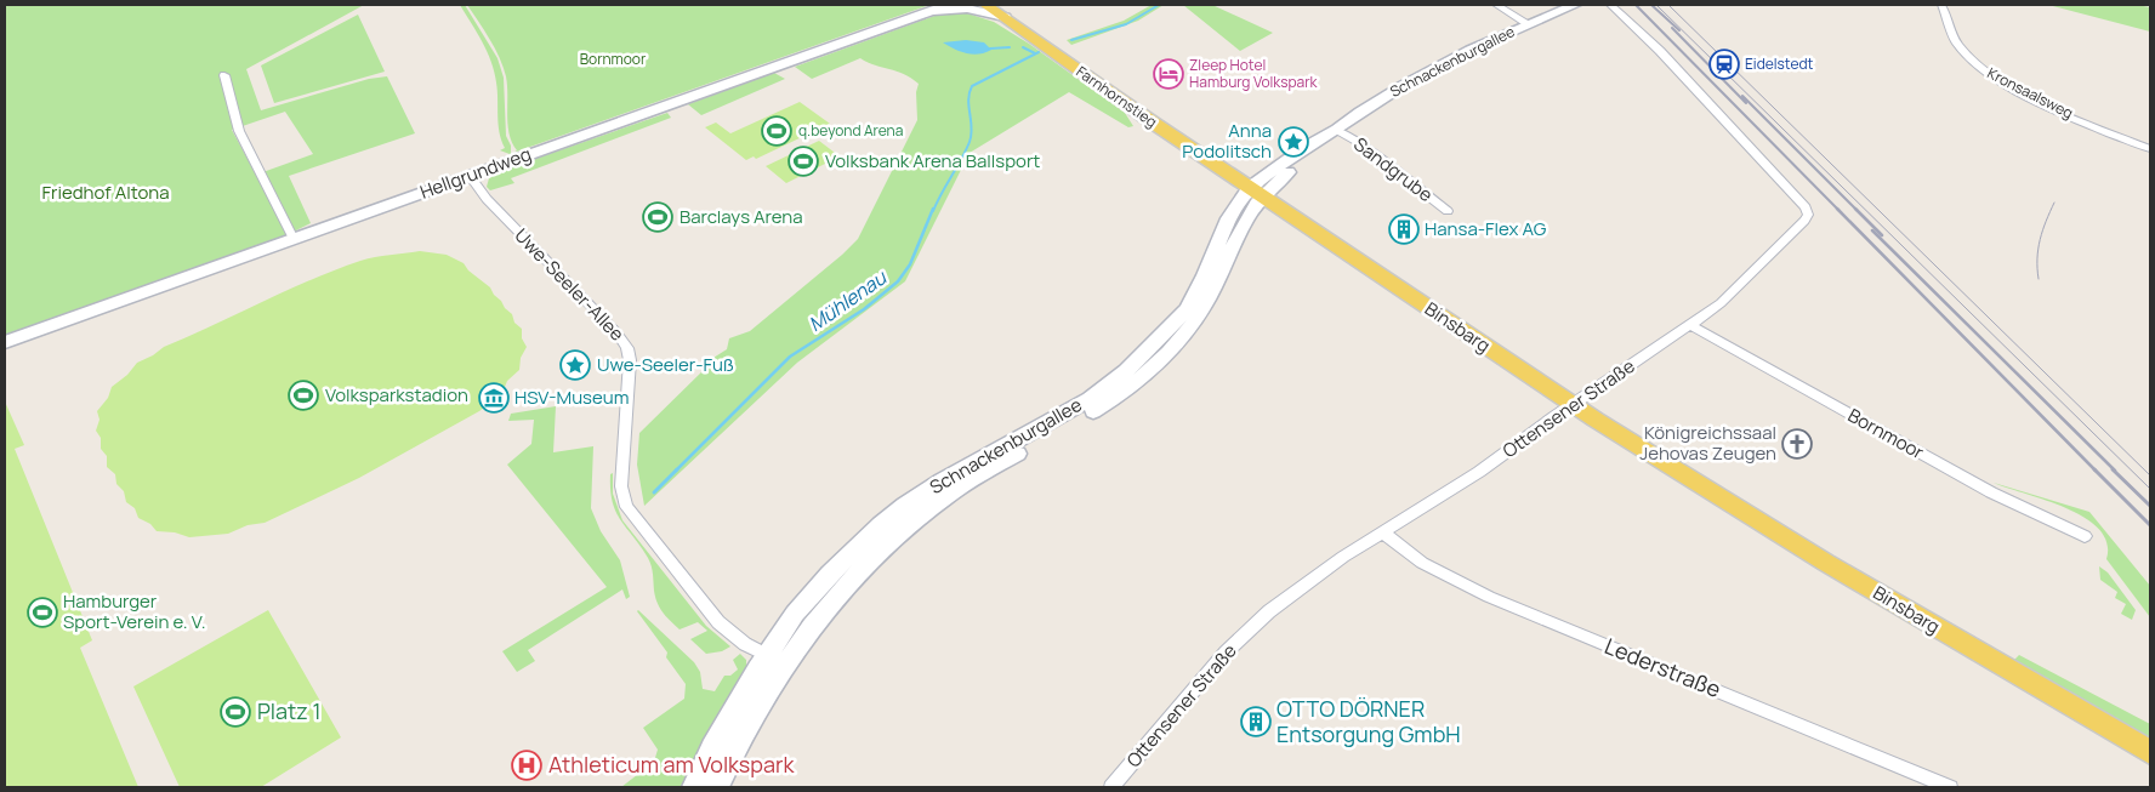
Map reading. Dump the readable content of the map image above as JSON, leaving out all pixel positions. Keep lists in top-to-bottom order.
{
  "streets": {
    "main road": ["Farnhornstieg", "Binsbarg"],
    "street": [
      "Schnackenburgallee",
      "Kronsaalsweg",
      "Sandgrube",
      "Hellgrundweg",
      "Uwe-Seeler-Allee",
      "Ottensener Straße",
      "Bornmoor",
      "Lederstraße"
    ]
  },
  "crossings": [
    ["Schnackenburgallee", "Farnhornstieg"],
    ["Schnackenburgallee", "Sandgrube"],
    ["Schnackenburgallee", "Uwe-Seeler-Allee"],
    ["Schnackenburgallee", "Binsbarg"],
    ["Farnhornstieg", "Binsbarg"],
    ["Hellgrundweg", "Uwe-Seeler-Allee"],
    ["Binsbarg", "Ottensener Straße"],
    ["Ottensener Straße", "Bornmoor"],
    ["Ottensener Straße", "Lederstraße"]
  ],
  "water": ["Mühlenau"],
  "parks": ["Bornmoor", "Friedhof Altona"],
  "places": {
    "station": ["Eidelstedt"],
    "hotel": ["Zleep Hotel Hamburg Volkspark"],
    "sports": [
      "q.beyond Arena",
      "Volksbank Arena Ballsport",
      "Barclays Arena",
      "Volksparkstadion",
      "Hamburger Sport-Verein e. V.",
      "Platz 1"
    ],
    "place": ["Anna Podolitsch", "Uwe-Seeler-Fuß"],
    "building": ["Hansa-Flex AG", "OTTO DÖRNER Entsorgung GmbH"],
    "museum": ["HSV-Museum"],
    "church": ["Königreichssaal Jehovas Zeugen"],
    "hospital": ["Athleticum am Volkspark"]
  }
}
